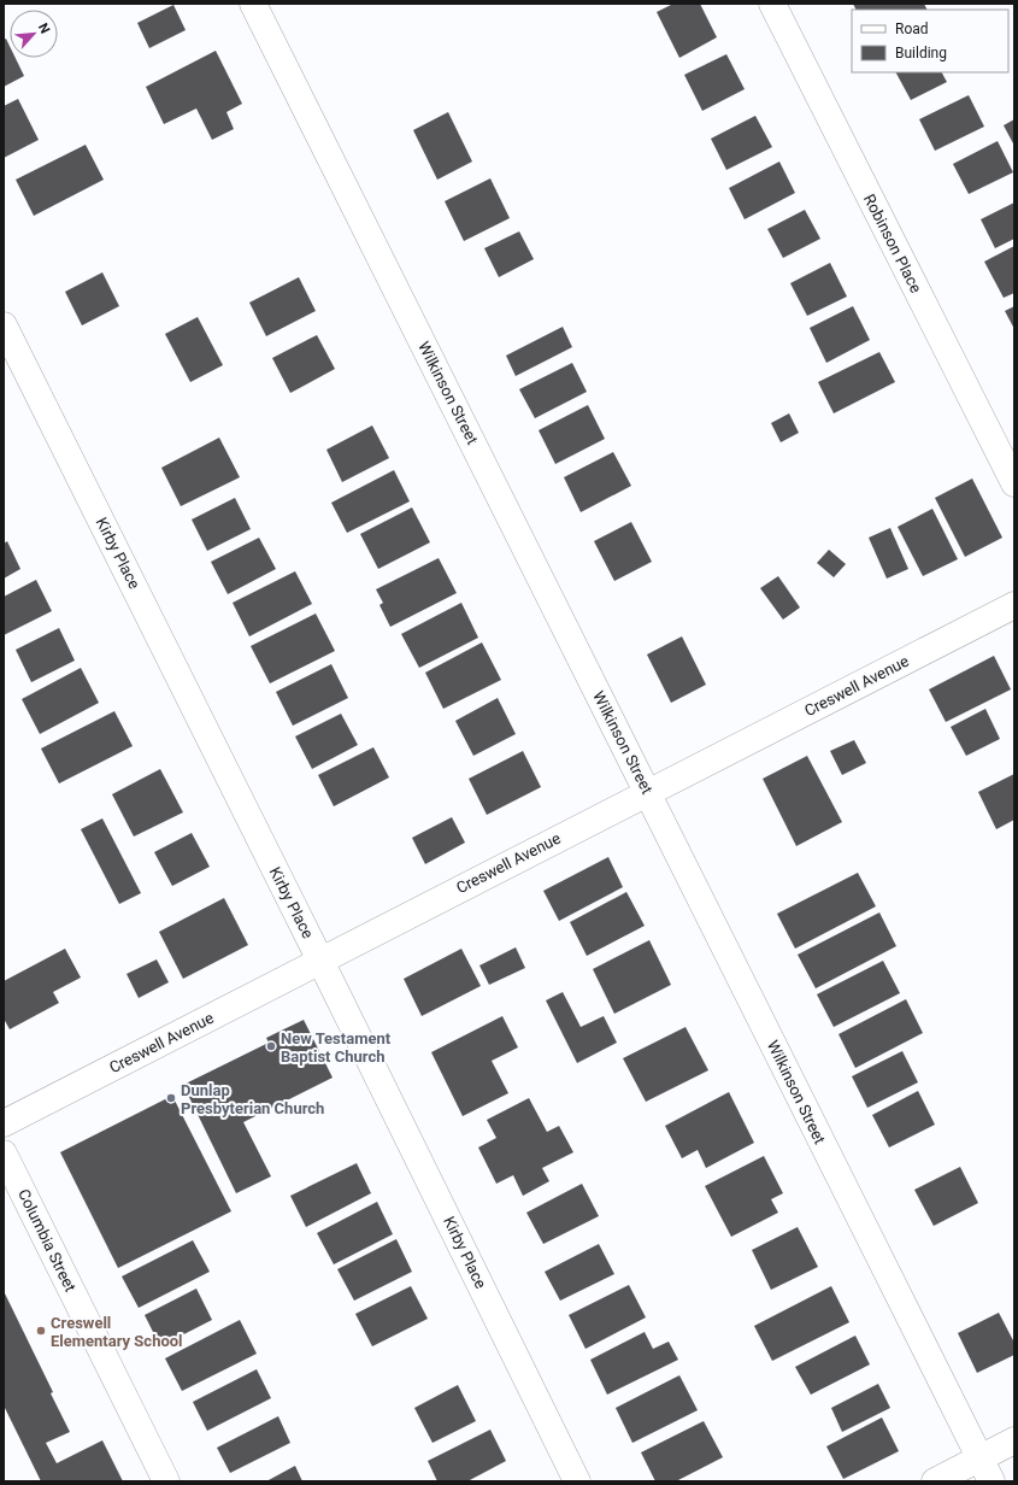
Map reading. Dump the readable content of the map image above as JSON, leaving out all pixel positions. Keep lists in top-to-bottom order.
{
  "streets": {
    "street": [
      "Robinson Place",
      "Wilkinson Street",
      "Kirby Place",
      "Creswell Avenue",
      "Columbia Street"
    ]
  },
  "crossings": [
    ["Wilkinson Street", "Creswell Avenue"],
    ["Kirby Place", "Creswell Avenue"]
  ],
  "places": ["New Testament Baptist Church", "Dunlap Presbyterian Church", "Creswell Elementary School"],
  "legend": ["Road", "Building"],
  "north": "top right"
}
